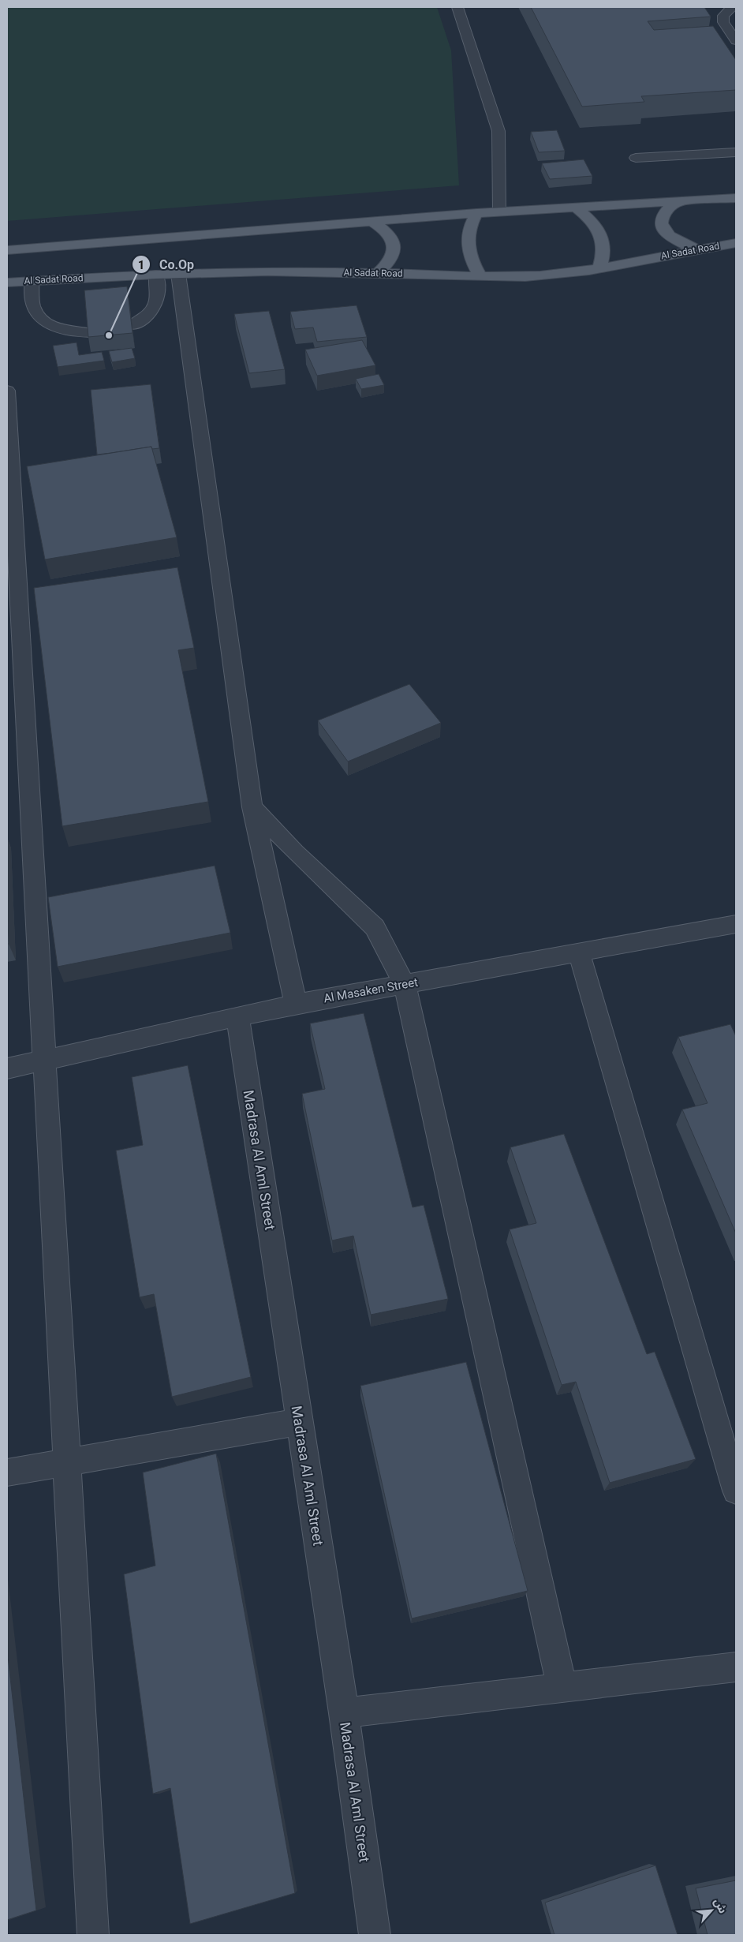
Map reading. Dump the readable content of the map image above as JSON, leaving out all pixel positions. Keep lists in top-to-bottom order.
{
  "streets": {
    "main road": ["Al Sadat Road"],
    "street": ["Al Masaken Street", "Madrasa Al Aml Street"]
  },
  "crossings": [
    ["Al Masaken Street", "Madrasa Al Aml Street"]
  ],
  "places": ["Co.Op"],
  "north": "top right"
}
